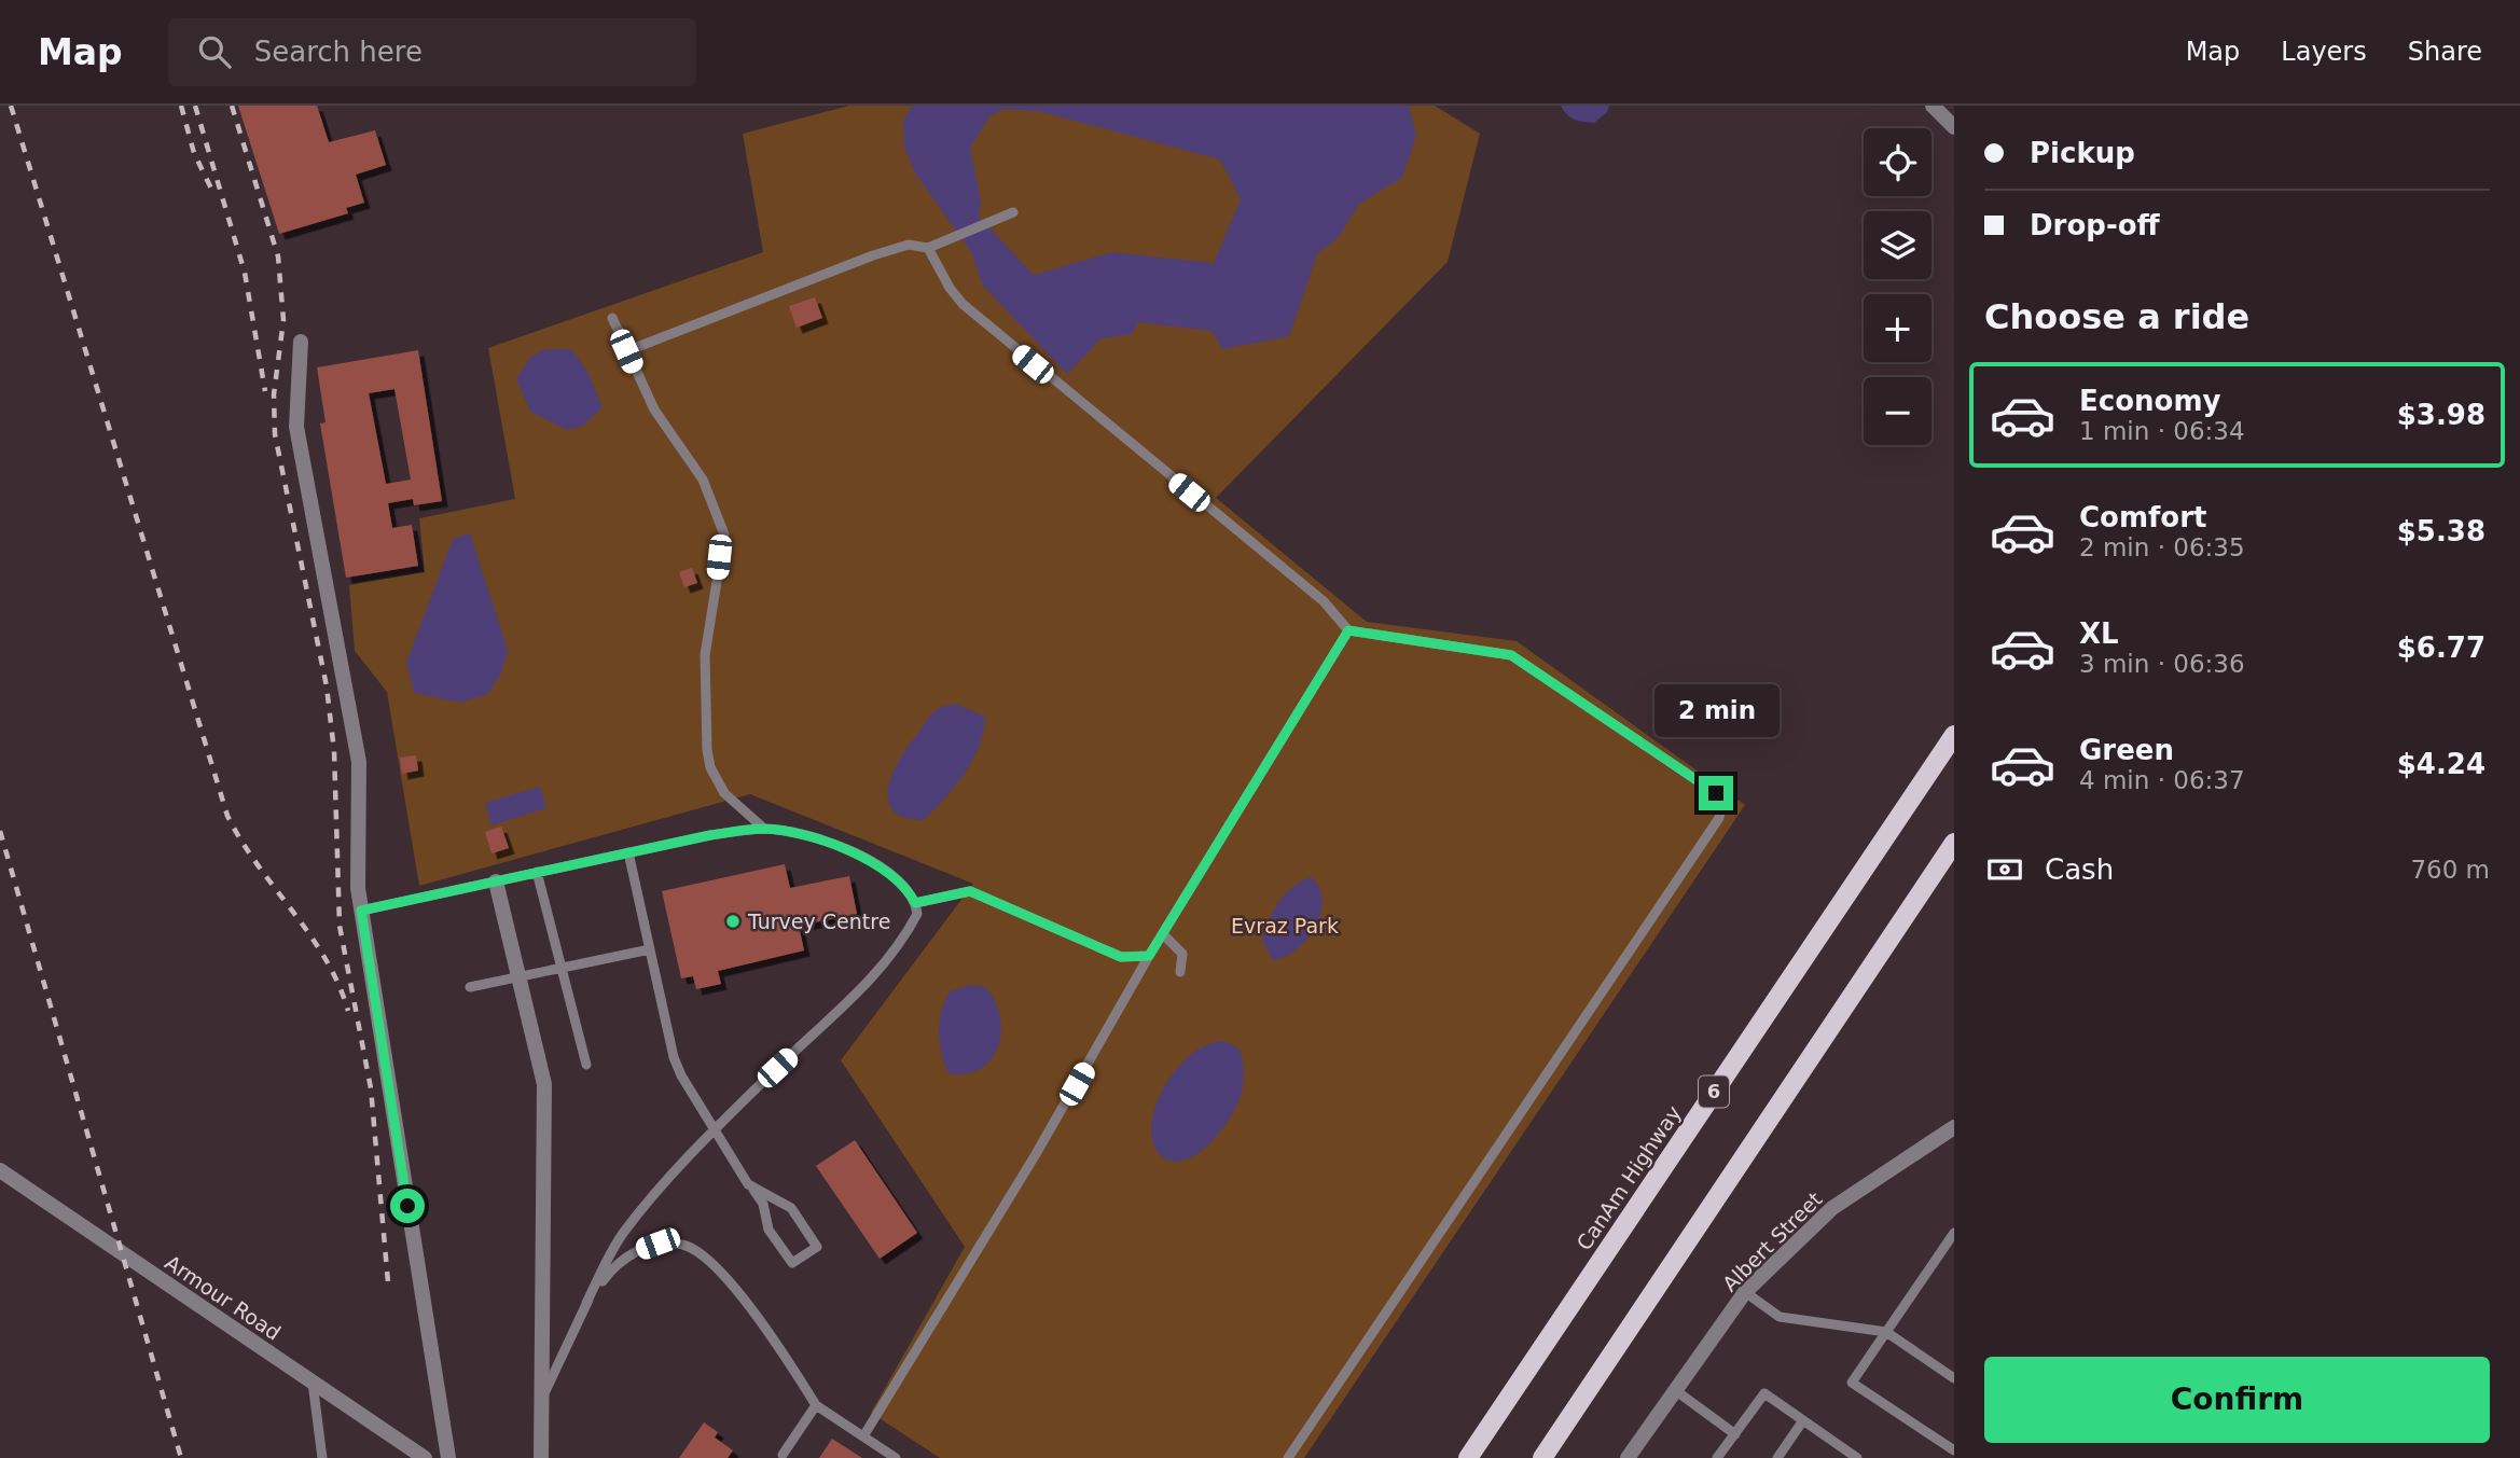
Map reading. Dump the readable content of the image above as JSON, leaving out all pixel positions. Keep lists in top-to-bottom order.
{
  "streets": {
    "main road": ["6", "CanAm Highway"],
    "street": ["Albert Street", "Armour Road"]
  },
  "parks": ["Evraz Park"],
  "places": ["Turvey Centre"],
  "page": {
    "header": "Map",
    "search": "Search here",
    "nav": ["Map", "Layers", "Share"],
    "banner": ["Pickup", "Drop-off"],
    "map_buttons": ["+", "−"],
    "heading": "Choose a ride",
    "list": [
      {
        "name": "Economy",
        "note": "1 min · 06:34",
        "value": "$3.98"
      },
      {
        "name": "Comfort",
        "note": "2 min · 06:35",
        "value": "$5.38"
      },
      {
        "name": "XL",
        "note": "3 min · 06:36",
        "value": "$6.77"
      },
      {
        "name": "Green",
        "note": "4 min · 06:37",
        "value": "$4.24"
      }
    ],
    "bubble": "2 min",
    "pay": ["Cash", "760 m"],
    "buttons": "Confirm"
  }
}
